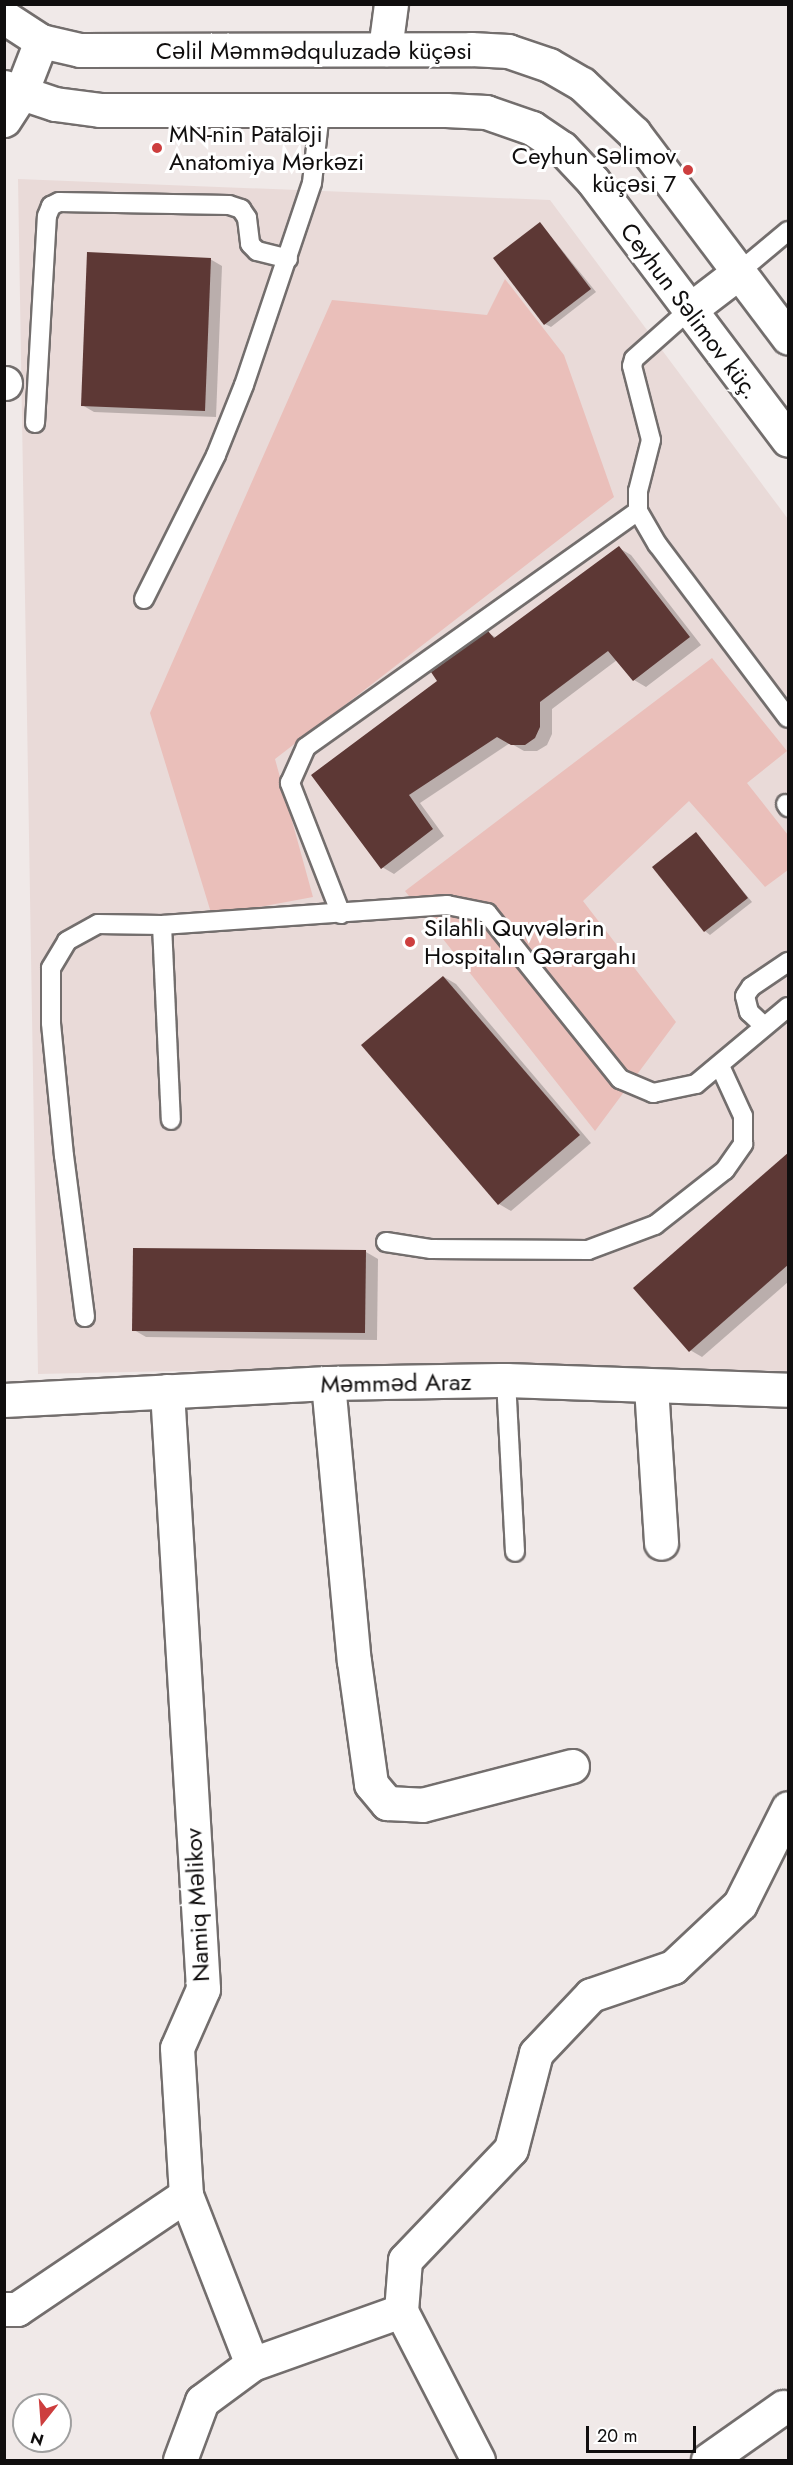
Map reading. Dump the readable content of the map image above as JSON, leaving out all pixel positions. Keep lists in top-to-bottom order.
{
  "streets": {
    "street": [
      "Cəlil Məmmədquluzadə küçəsi",
      "Ceyhun Səlimov küç.",
      "Məmməd Araz",
      "Namiq Məlikov"
    ]
  },
  "crossings": [
    ["Məmməd Araz", "Namiq Məlikov"]
  ],
  "places": ["MN-nin Pataloji Anatomiya Mərkəzi", "Ceyhun Səlimov küçəsi 7", "Silahlı Quvvələrin Hospitalın Qərargahı"],
  "scale_bar": "20 m",
  "north": "bottom"
}
